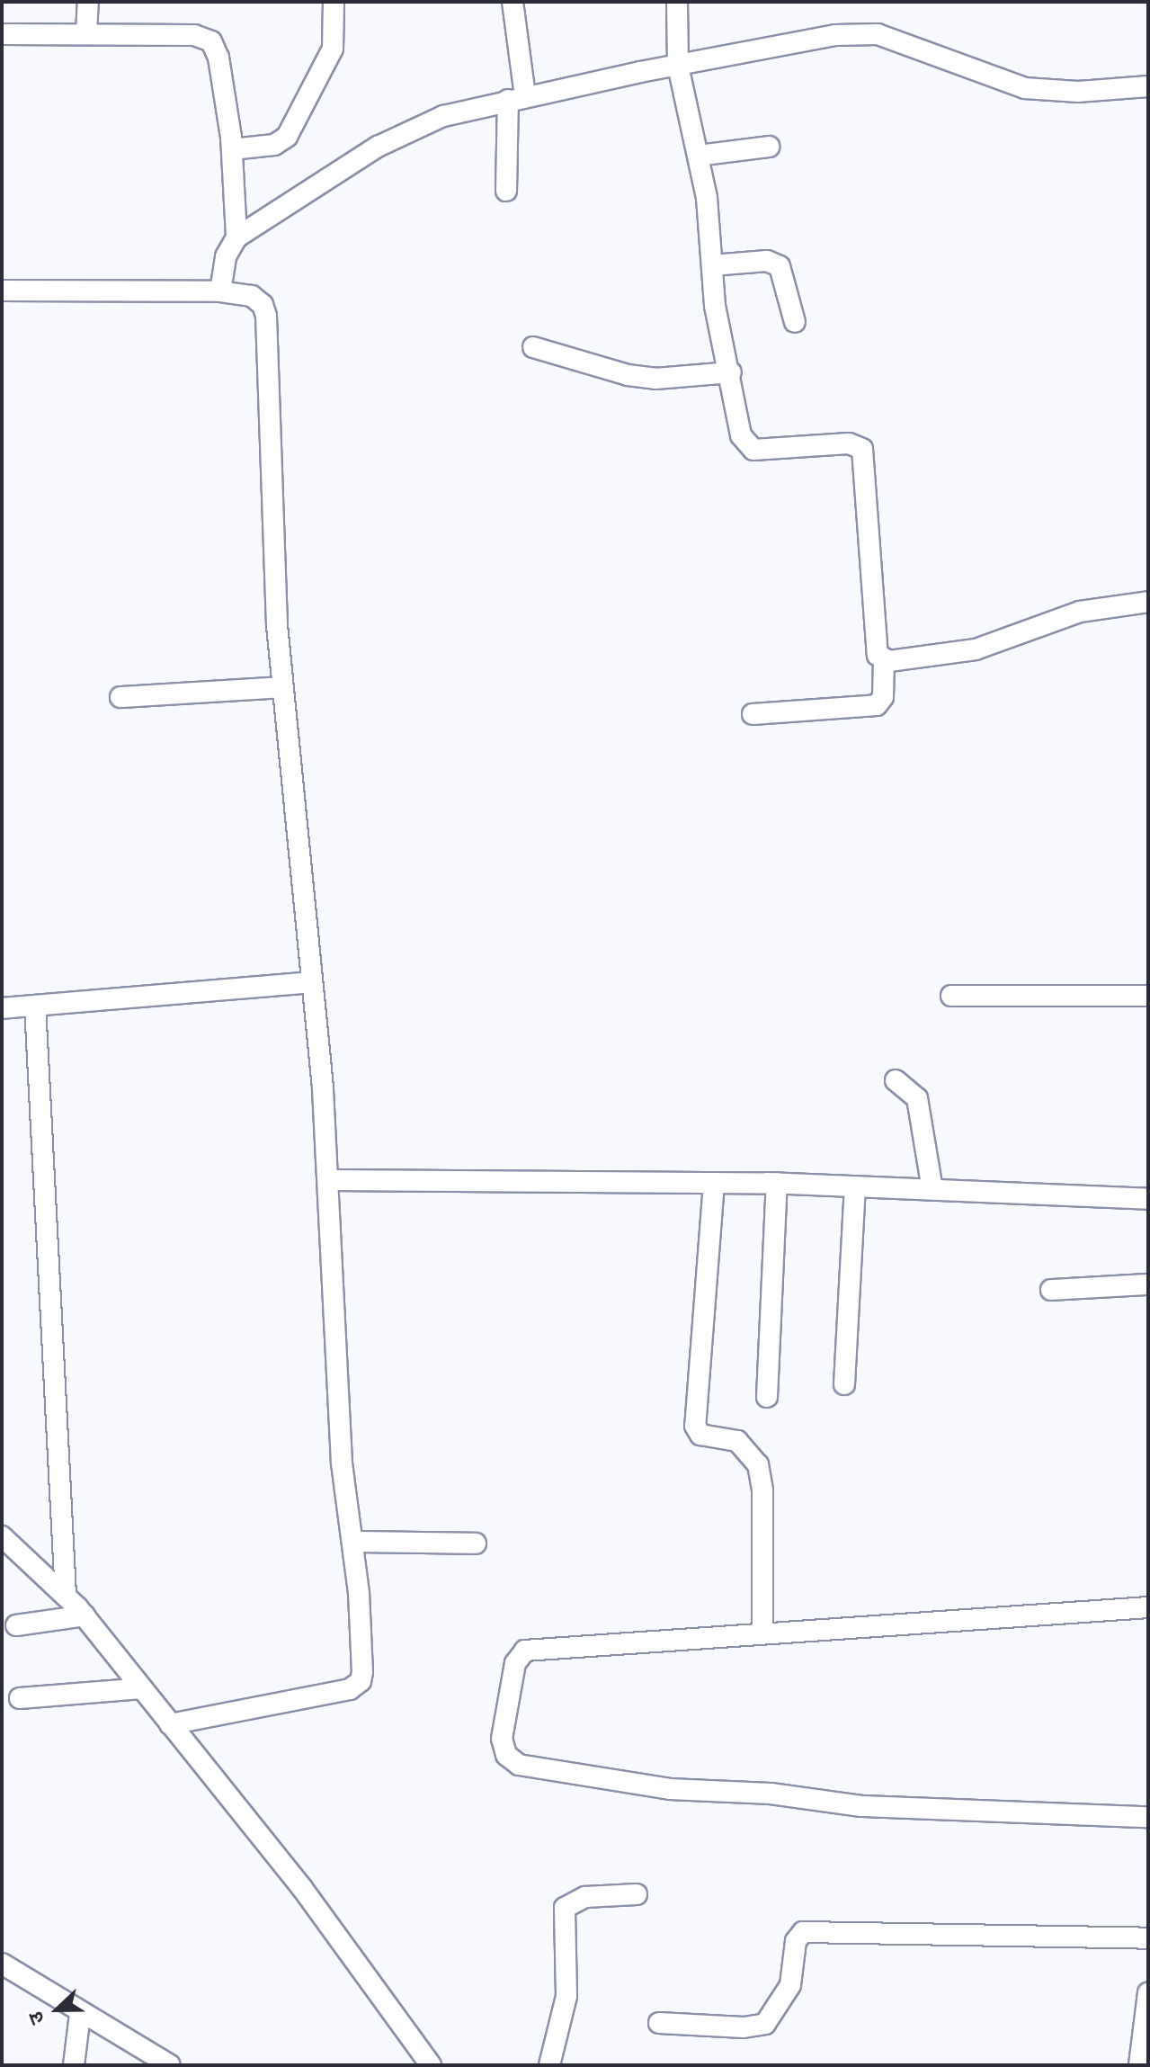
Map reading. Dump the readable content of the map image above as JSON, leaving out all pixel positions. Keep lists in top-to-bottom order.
{
  "north": "left"
}
